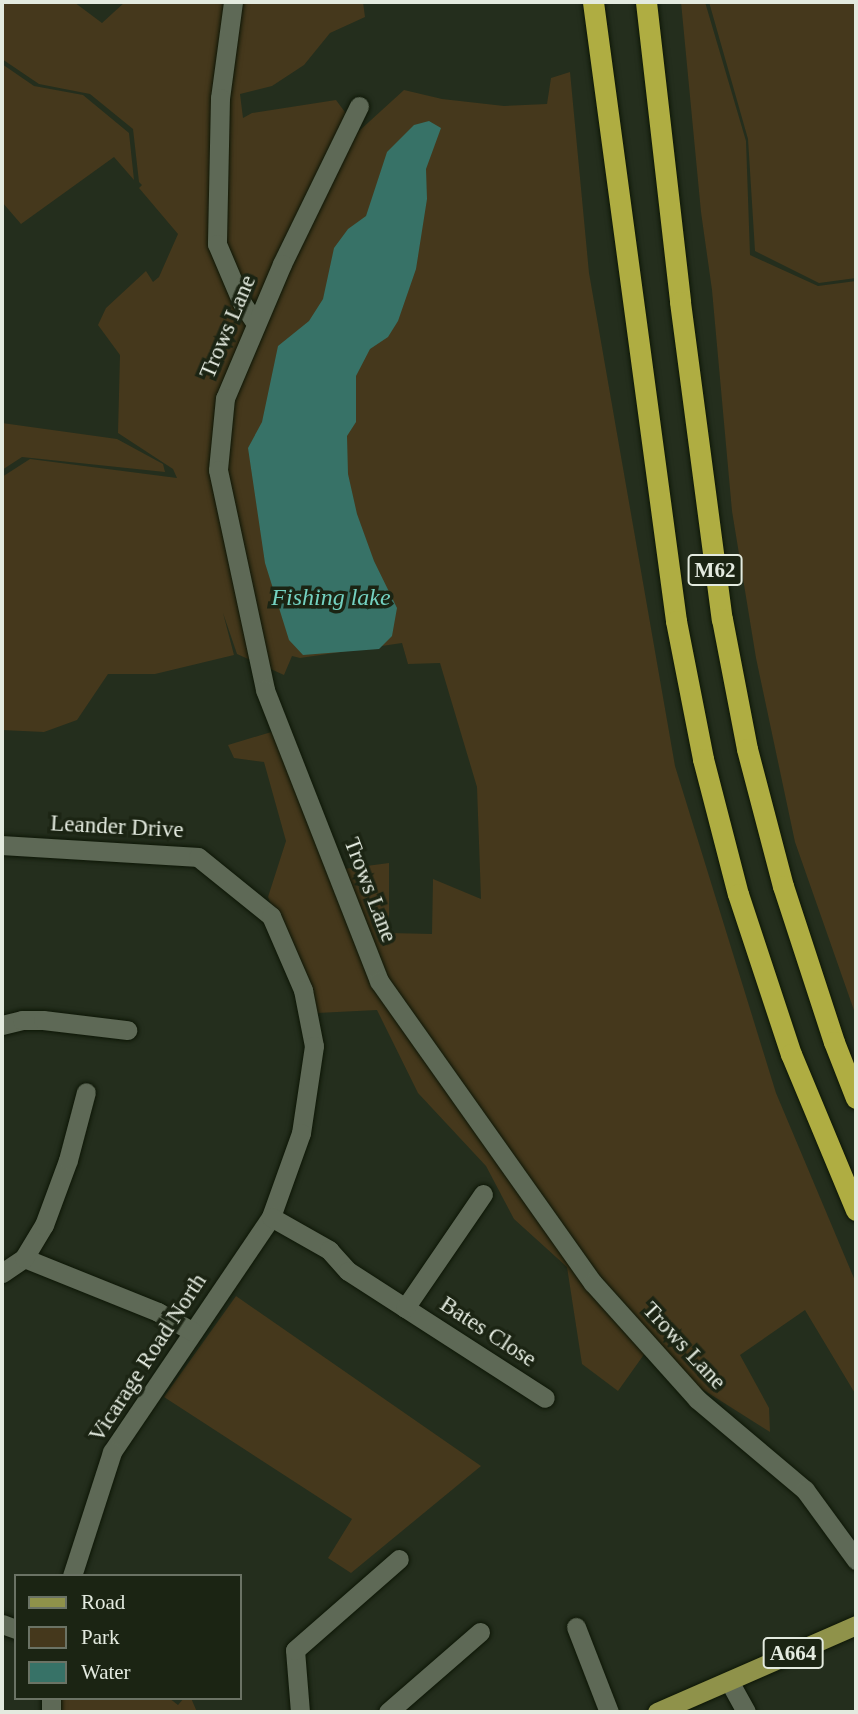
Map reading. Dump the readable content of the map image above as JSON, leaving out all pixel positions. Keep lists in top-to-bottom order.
{
  "streets": {
    "highway": ["M62"],
    "main road": ["A664"],
    "street": [
      "Trows Lane",
      "Leander Drive",
      "Bates Close",
      "Vicarage Road North"
    ]
  },
  "crossings": [
    ["Leander Drive", "Bates Close"],
    ["Leander Drive", "Vicarage Road North"],
    ["Bates Close", "Vicarage Road North"]
  ],
  "water": ["Fishing lake"],
  "legend": ["Road", "Park", "Water"]
}
